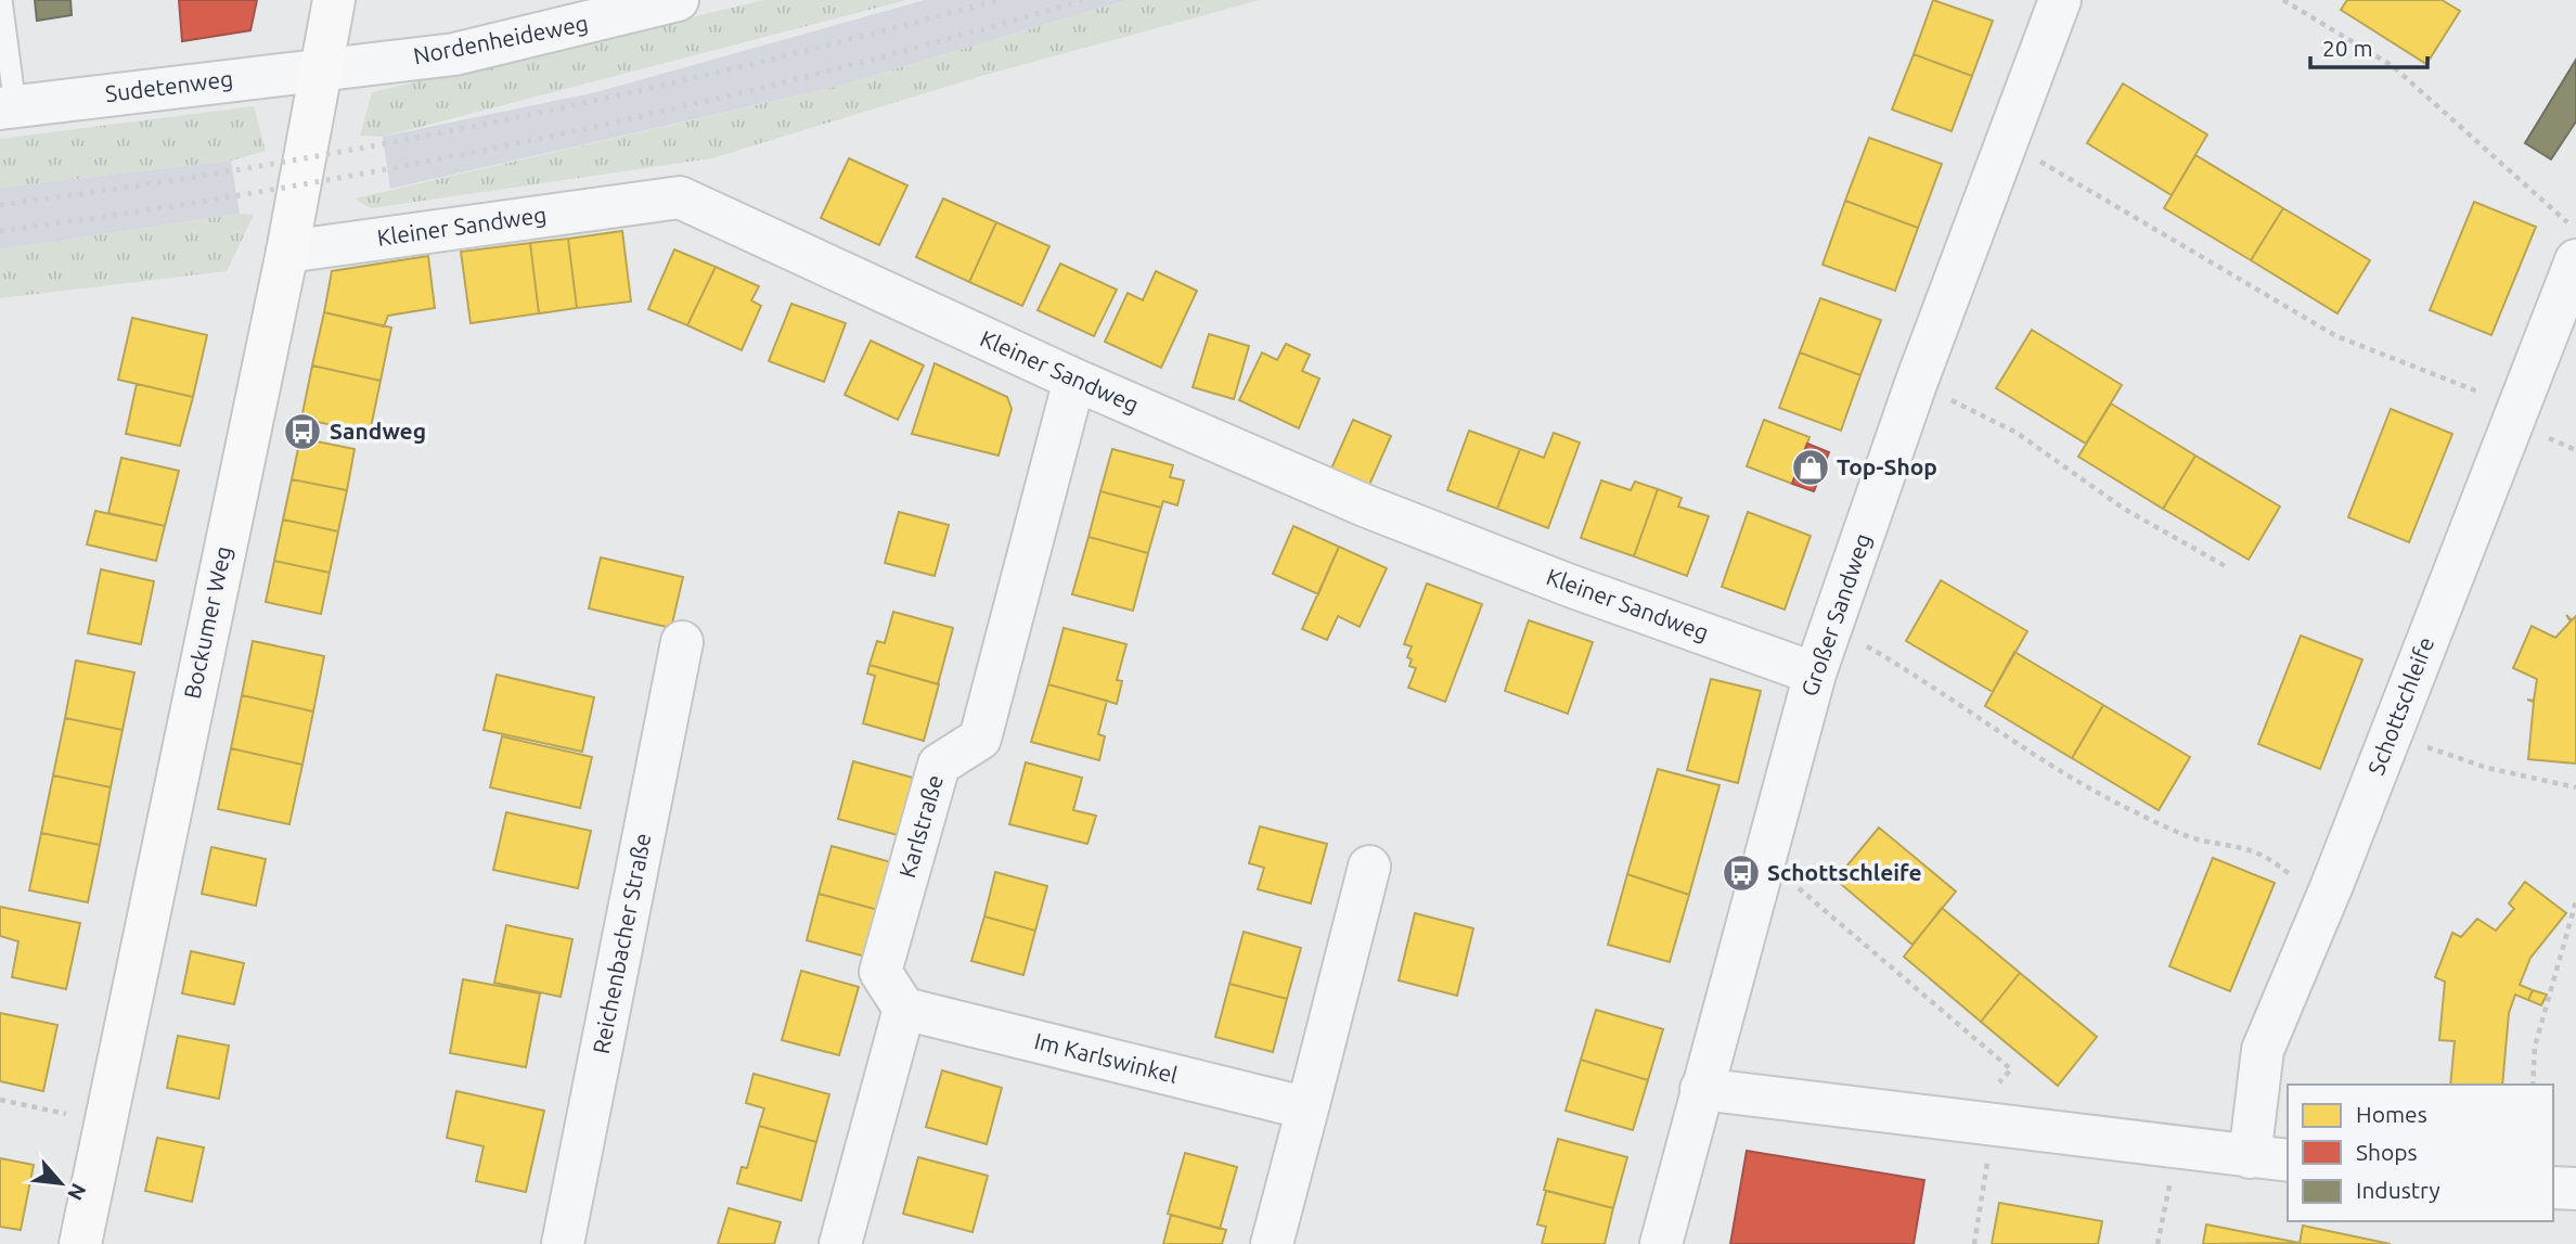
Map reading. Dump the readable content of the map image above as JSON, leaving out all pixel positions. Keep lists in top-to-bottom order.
{
  "streets": {
    "main road": ["Bockumer Weg"],
    "street": [
      "Nordenheideweg",
      "Sudetenweg",
      "Kleiner Sandweg",
      "Großer Sandweg",
      "Schottschleife",
      "Karlstraße",
      "Reichenbacher Straße",
      "Im Karlswinkel"
    ]
  },
  "crossings": [
    ["Nordenheideweg", "Sudetenweg"],
    ["Nordenheideweg", "Bockumer Weg"],
    ["Sudetenweg", "Bockumer Weg"],
    ["Kleiner Sandweg", "Großer Sandweg"],
    ["Kleiner Sandweg", "Bockumer Weg"],
    ["Kleiner Sandweg", "Karlstraße"],
    ["Karlstraße", "Im Karlswinkel"]
  ],
  "places": {
    "bus stop": ["Sandweg", "Schottschleife"],
    "shop": ["Top-Shop"]
  },
  "legend": ["Homes", "Shops", "Industry"],
  "scale_bar": "20 m",
  "north": "bottom right"
}
